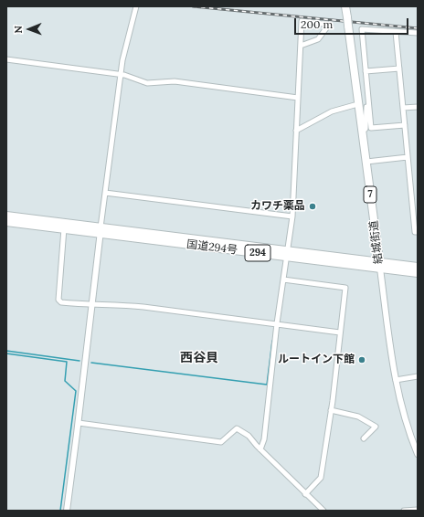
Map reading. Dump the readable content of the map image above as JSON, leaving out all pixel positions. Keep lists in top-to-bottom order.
{
  "streets": {
    "main road": [
      "7",
      "結城街道",
      "国道294号",
      "294"
    ]
  },
  "crossings": [
    ["結城街道", "国道294号"]
  ],
  "districts": ["西谷貝"],
  "places": ["カワチ薬品", "ルートイン下館"],
  "scale_bar": "200 m",
  "north": "left"
}
